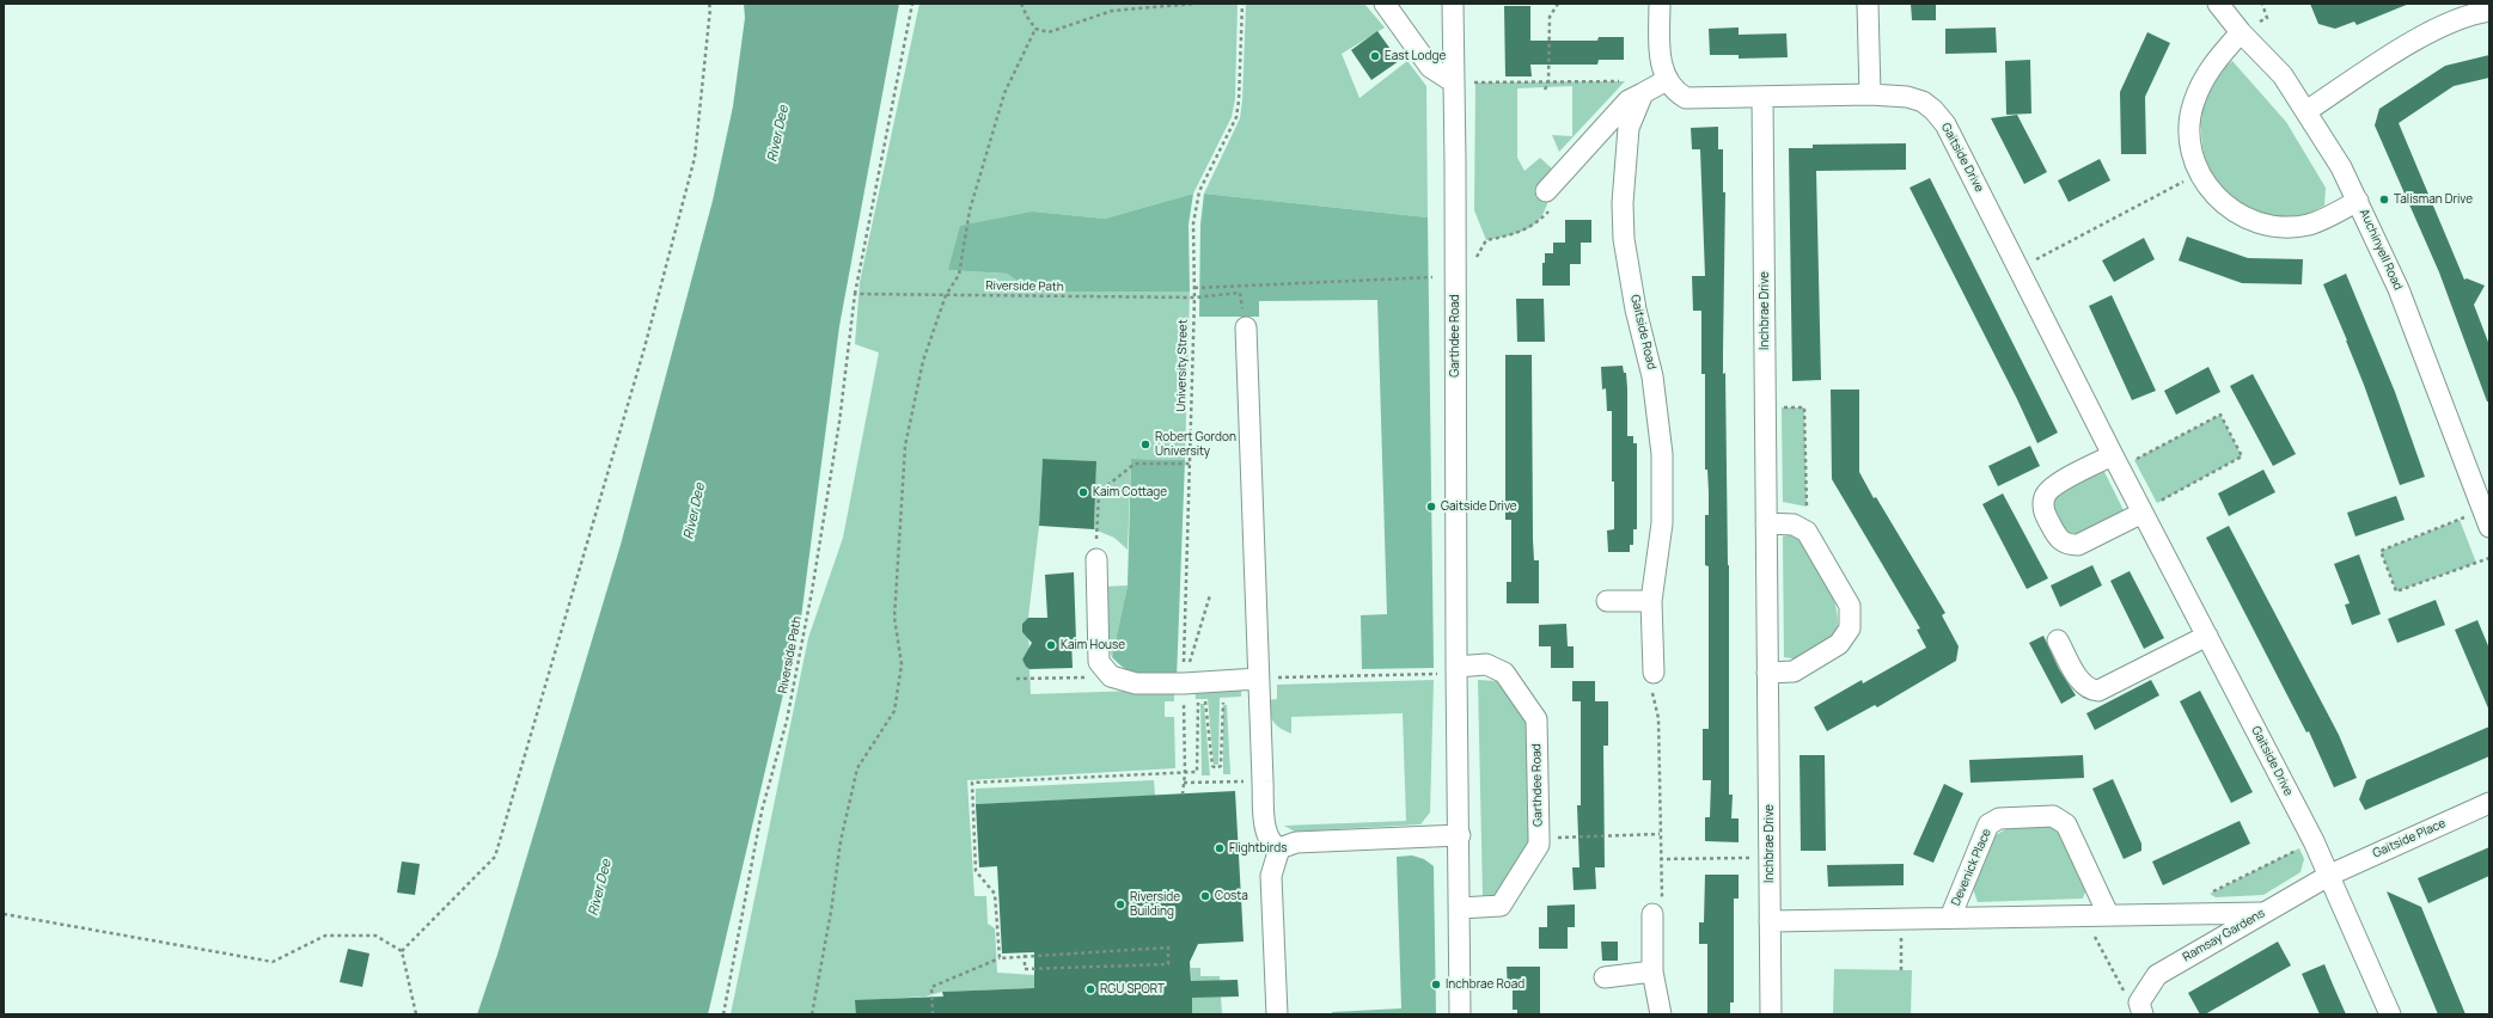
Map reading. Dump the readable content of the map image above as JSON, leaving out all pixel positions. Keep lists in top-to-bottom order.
{
  "streets": {
    "street": [
      "Gaitside Drive",
      "Auchinyell Road",
      "Inchbrae Drive",
      "Gaitside Road",
      "Garthdee Road",
      "Gaitside Place",
      "Devenick Place",
      "Ramsay Gardens"
    ],
    "path": ["Riverside Path", "University Street"]
  },
  "crossings": [
    ["Gaitside Drive", "Inchbrae Drive"],
    ["Gaitside Drive", "Gaitside Place"],
    ["Gaitside Drive", "Ramsay Gardens"],
    ["Riverside Path", "University Street"],
    ["Inchbrae Drive", "Devenick Place"],
    ["Gaitside Place", "Ramsay Gardens"],
    ["Devenick Place", "Ramsay Gardens"]
  ],
  "water": ["River Dee"],
  "places": [
    "East Lodge",
    "Talisman Drive",
    "Robert Gordon University",
    "Kaim Cottage",
    "Gaitside Drive",
    "Kaim House",
    "Flightbirds",
    "Costa",
    "Riverside Building",
    "Inchbrae Road",
    "RGU SPORT"
  ]
}
